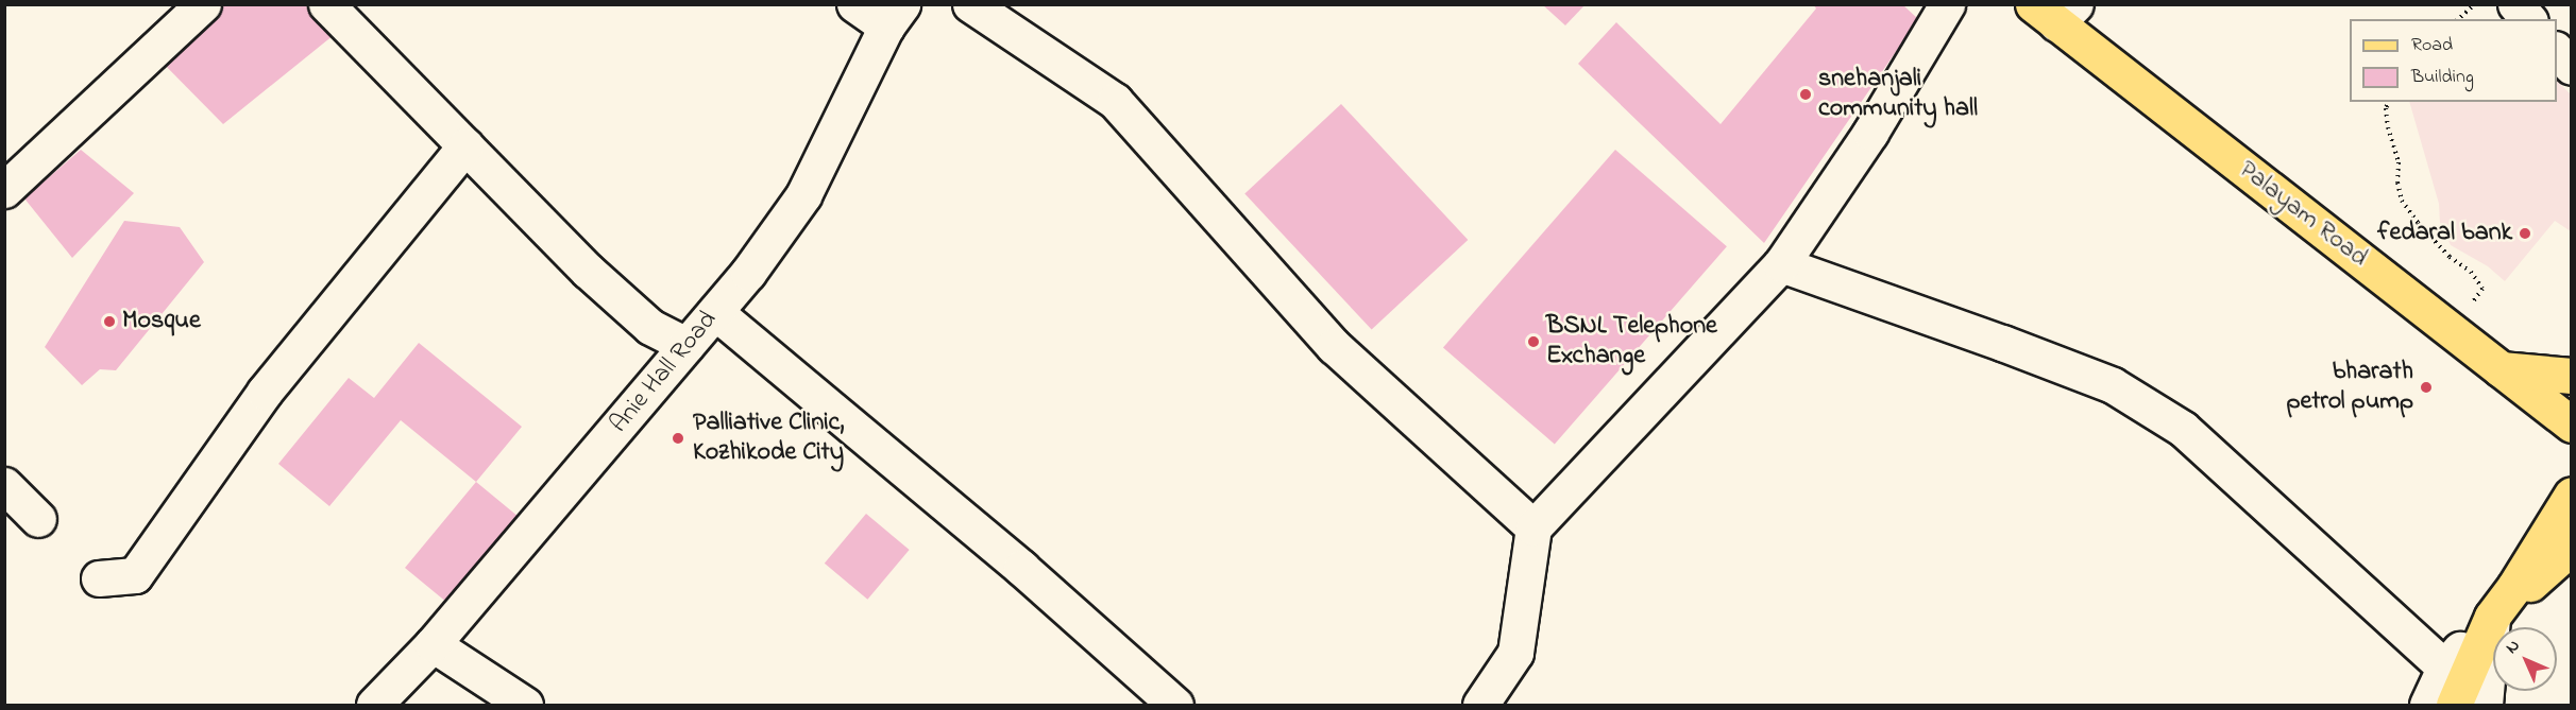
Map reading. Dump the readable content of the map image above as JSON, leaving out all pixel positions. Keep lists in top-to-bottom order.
{
  "streets": {
    "main road": ["Palayam Road"],
    "street": ["Anie Hall Road"]
  },
  "places": [
    "snehanjali community hall",
    "fedaral bank",
    "Mosque",
    "BSNL Telephone Exchange",
    "bharath petrol pump",
    "Palliative Clinic, Kozhikode City"
  ],
  "legend": ["Road", "Building"],
  "north": "top left"
}
